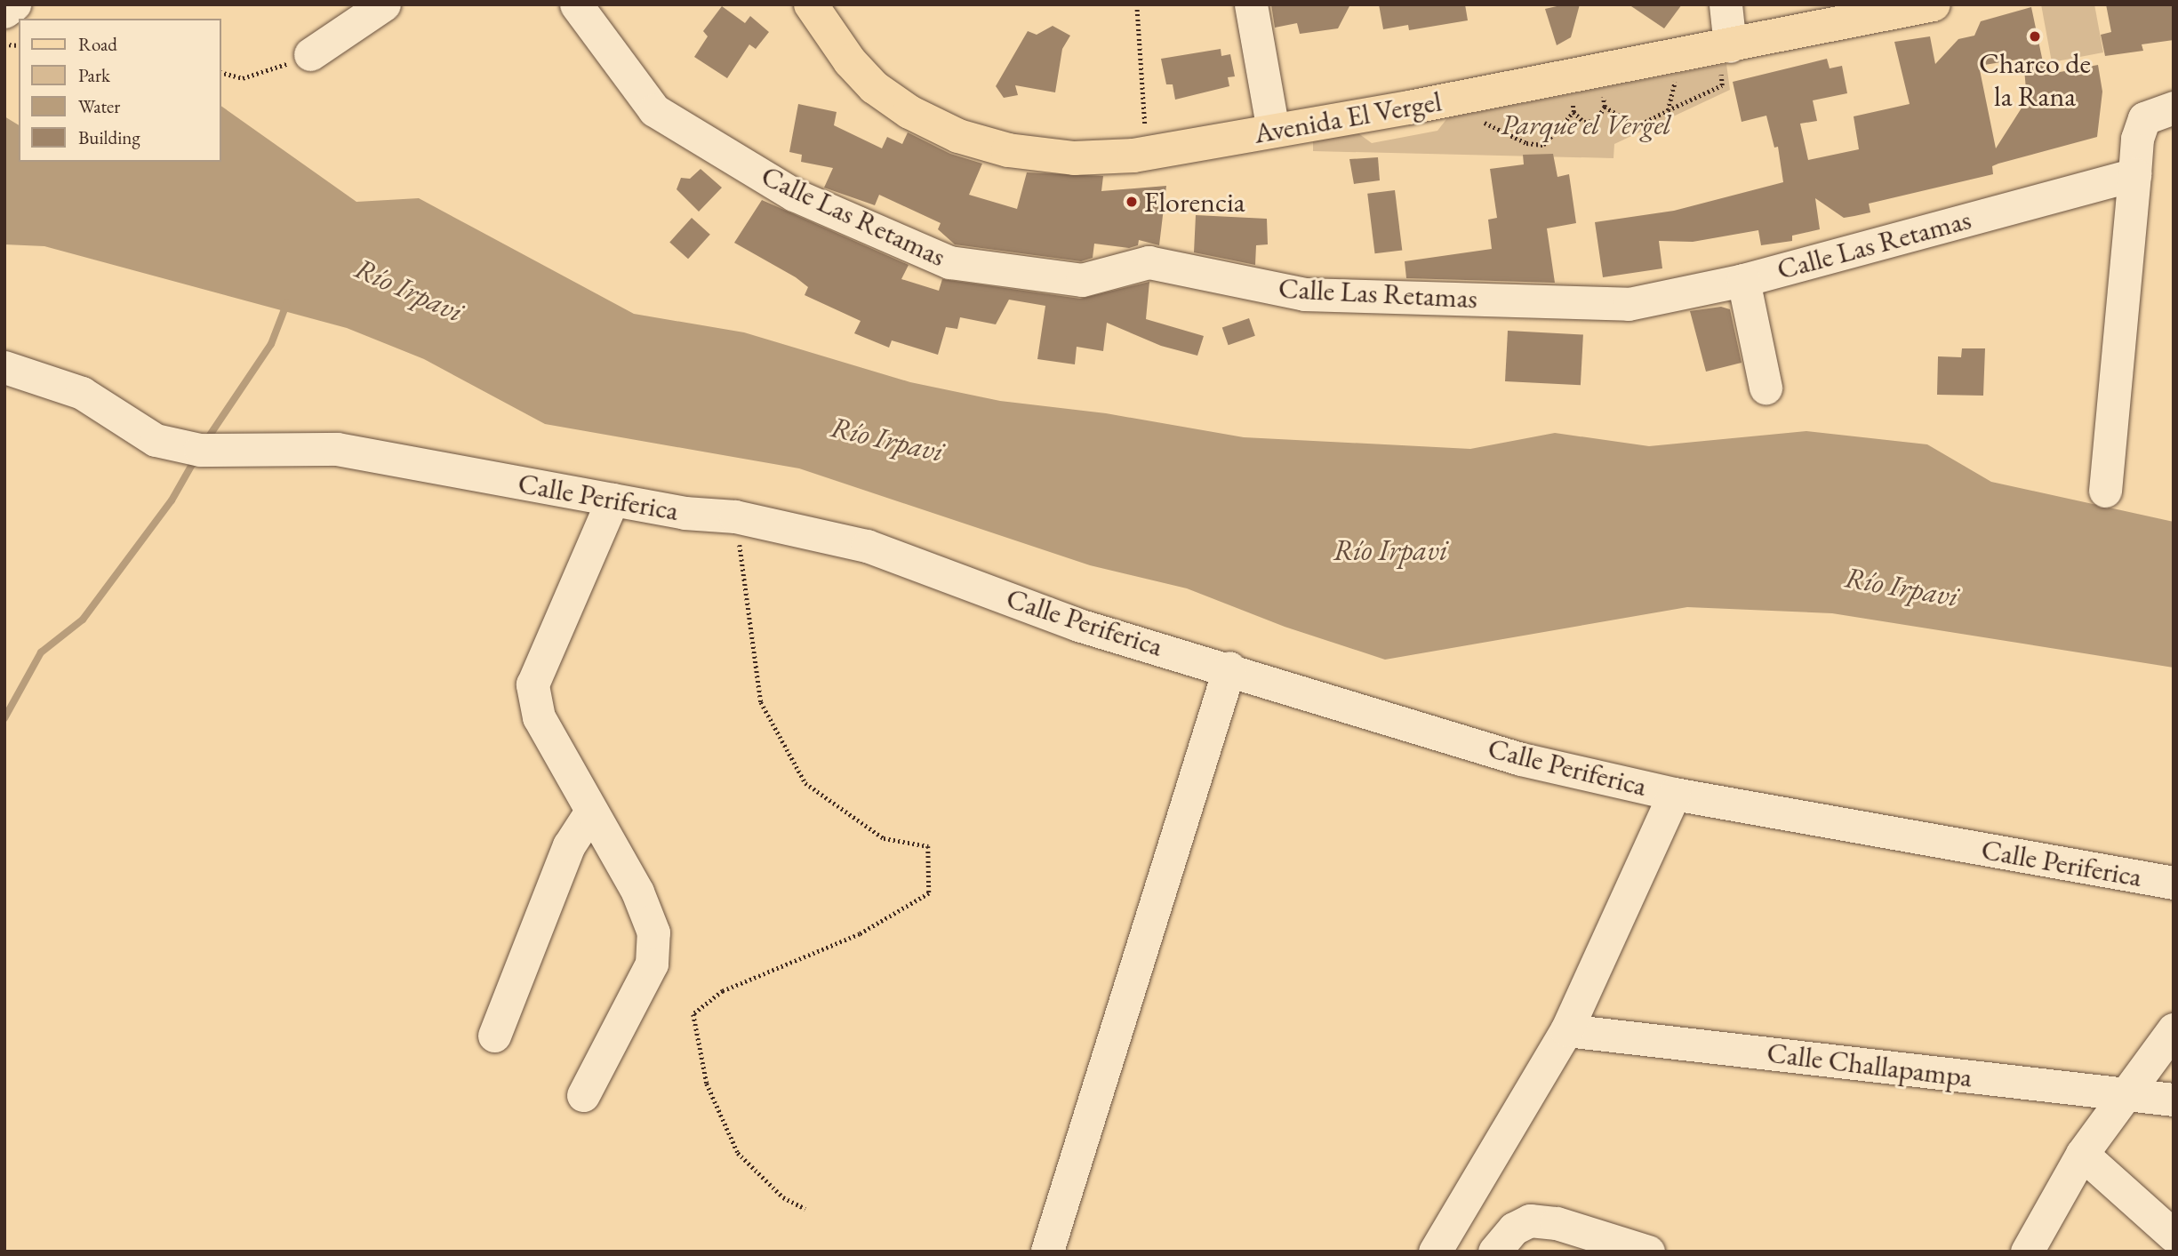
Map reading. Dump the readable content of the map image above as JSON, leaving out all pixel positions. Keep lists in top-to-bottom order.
{
  "streets": {
    "main road": ["Avenida El Vergel"],
    "street": ["Calle Las Retamas", "Calle Periferica", "Calle Challapampa"]
  },
  "water": ["Río Irpavi"],
  "parks": ["Parque el Vergel"],
  "places": ["Charco de la Rana", "Florencia"],
  "legend": [
    "Road",
    "Park",
    "Water",
    "Building"
  ]
}
